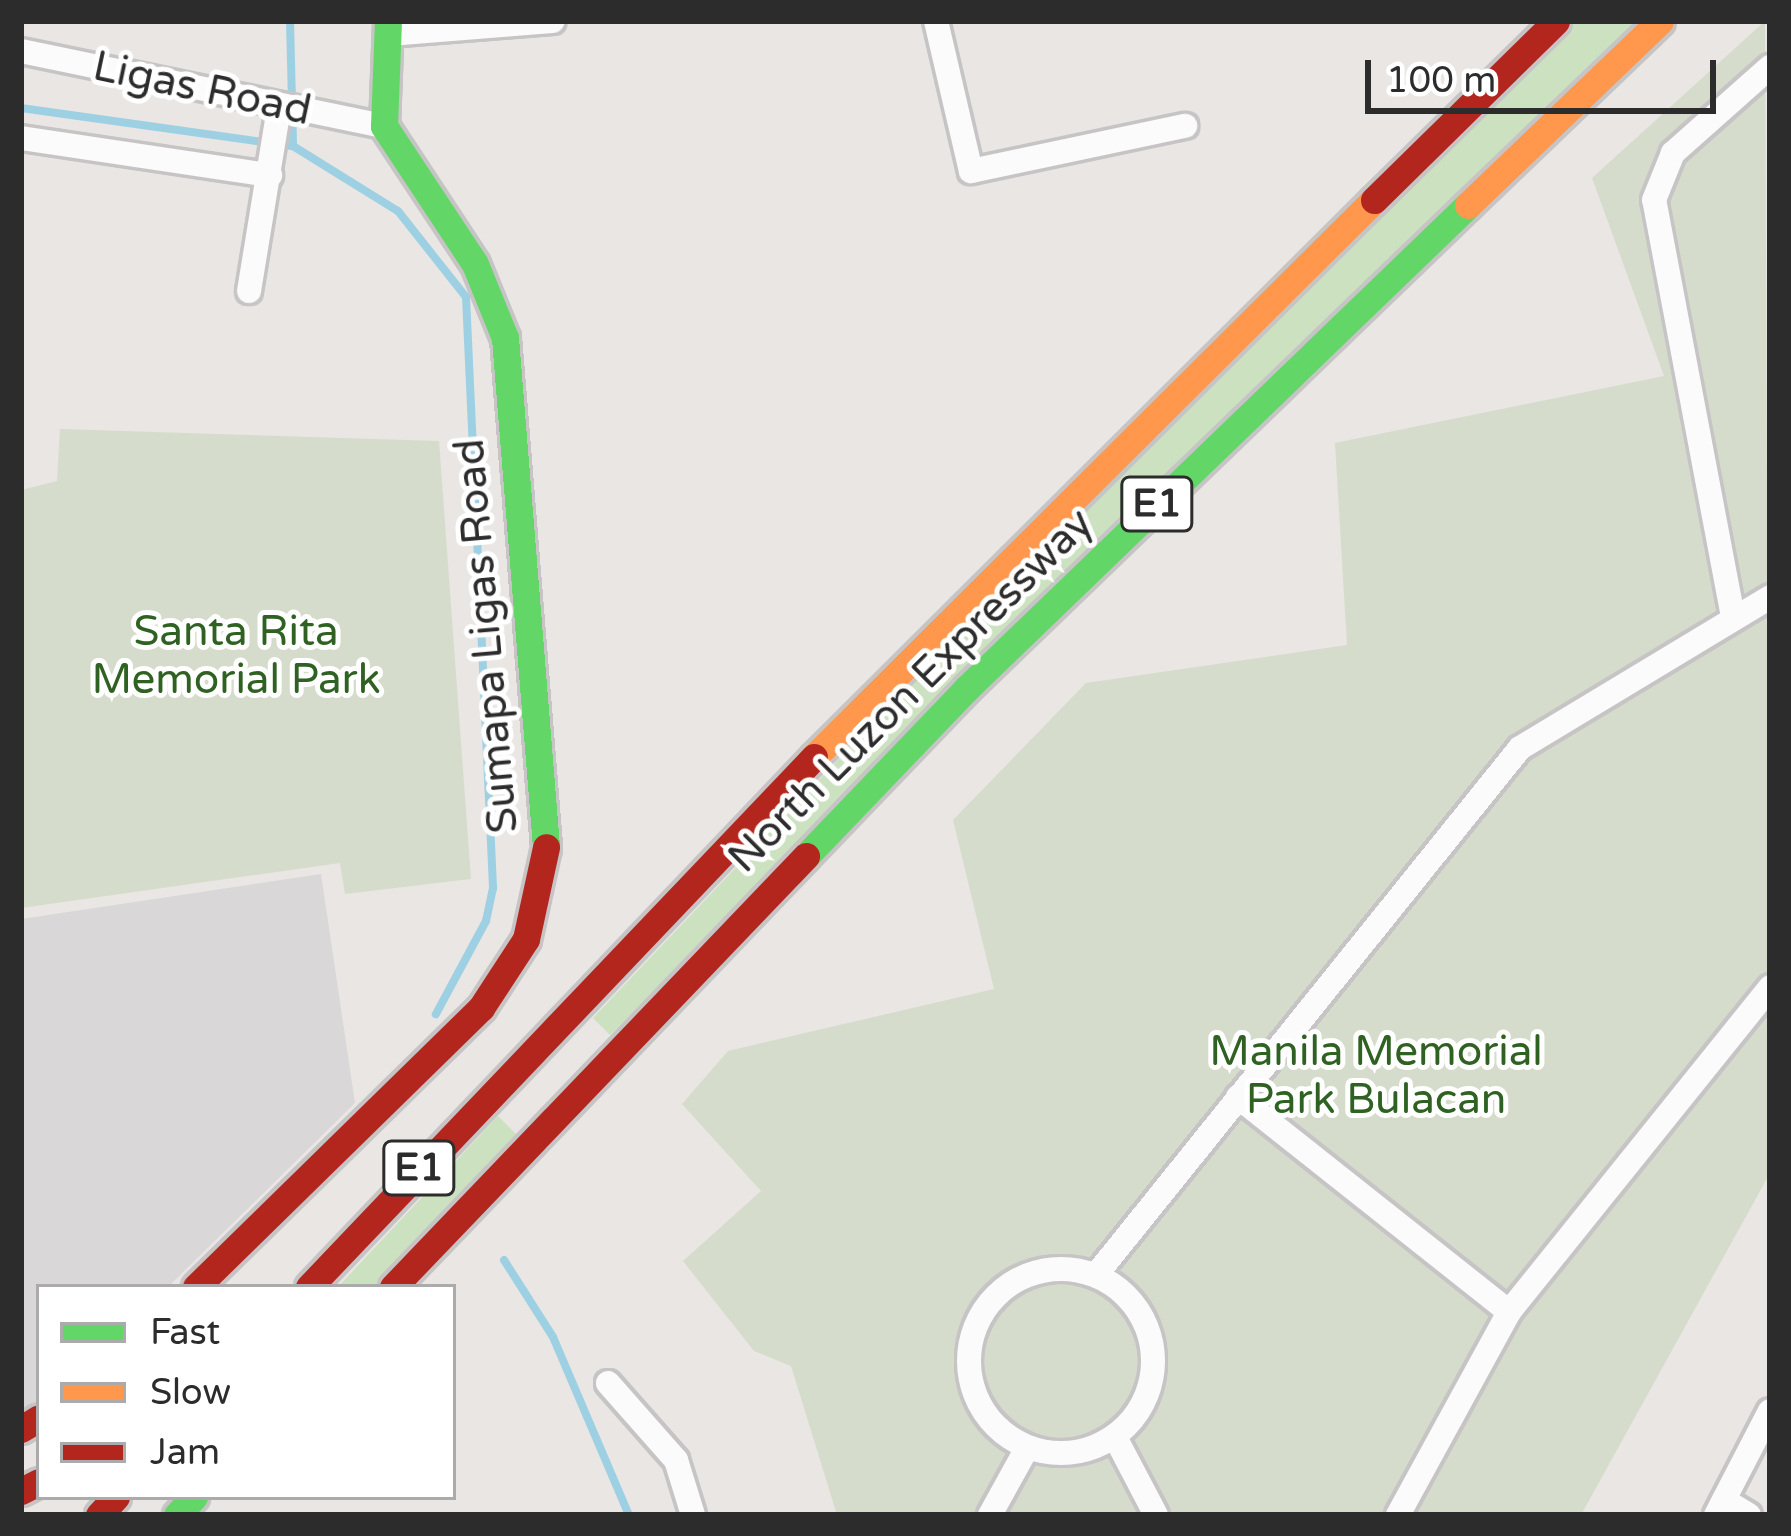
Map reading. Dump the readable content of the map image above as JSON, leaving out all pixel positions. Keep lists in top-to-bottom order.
{
  "streets": {
    "main road": ["E1", "Sumapa Ligas Road", "North Luzon Expressway"],
    "street": ["Ligas Road"]
  },
  "crossings": [
    ["Ligas Road", "Sumapa Ligas Road"]
  ],
  "parks": ["Santa Rita Memorial Park", "Manila Memorial Park Bulacan"],
  "legend": ["Fast", "Slow", "Jam"],
  "scale_bar": "100 m"
}
